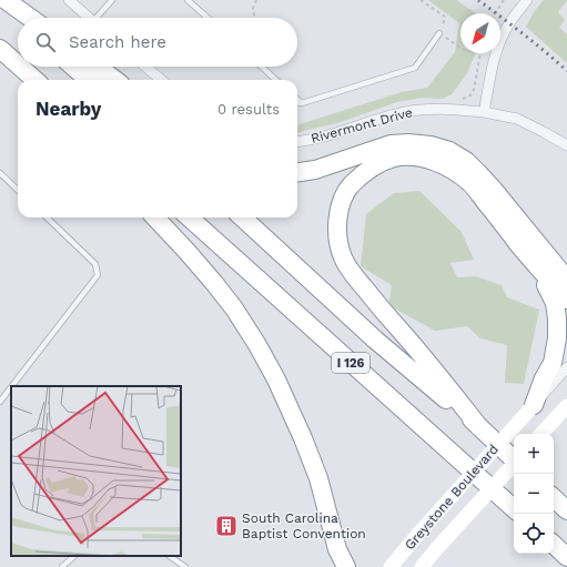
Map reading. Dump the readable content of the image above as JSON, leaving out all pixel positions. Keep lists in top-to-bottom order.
{
  "streets": {
    "highway": ["I 126"],
    "main road": ["Greystone Boulevard"],
    "street": ["Rivermont Drive"]
  },
  "places": {
    "building": ["South Carolina Baptist Convention"]
  },
  "north": "bottom left",
  "page": {
    "search": "Search here",
    "heading": ["Nearby", "0 results"],
    "map_buttons": ["+", "−"]
  }
}
